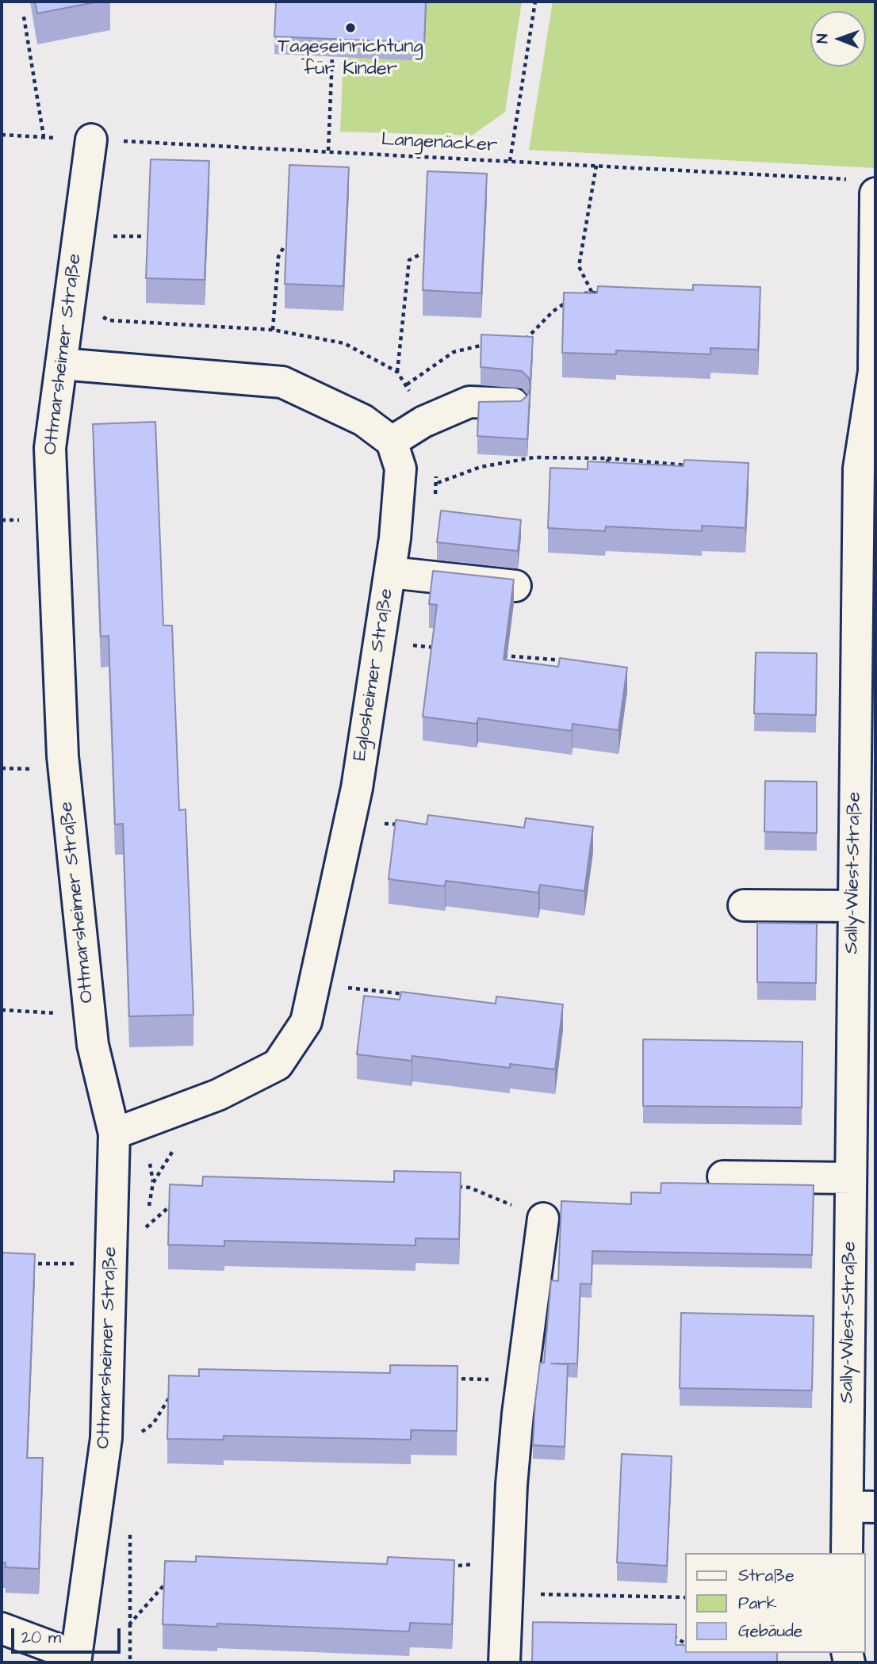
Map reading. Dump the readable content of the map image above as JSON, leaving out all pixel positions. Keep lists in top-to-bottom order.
{
  "streets": {
    "street": ["Ottmarsheimer Straße", "Eglosheimer Straße", "Sally-Wiest-Straße"],
    "path": ["Langenäcker"]
  },
  "crossings": [
    ["Langenäcker", "Ottmarsheimer Straße"],
    ["Langenäcker", "Sally-Wiest-Straße"],
    ["Ottmarsheimer Straße", "Eglosheimer Straße"]
  ],
  "places": ["Tageseinrichtung für Kinder"],
  "legend": ["Straße", "Park", "Gebäude"],
  "scale_bar": "20 m",
  "north": "left"
}
